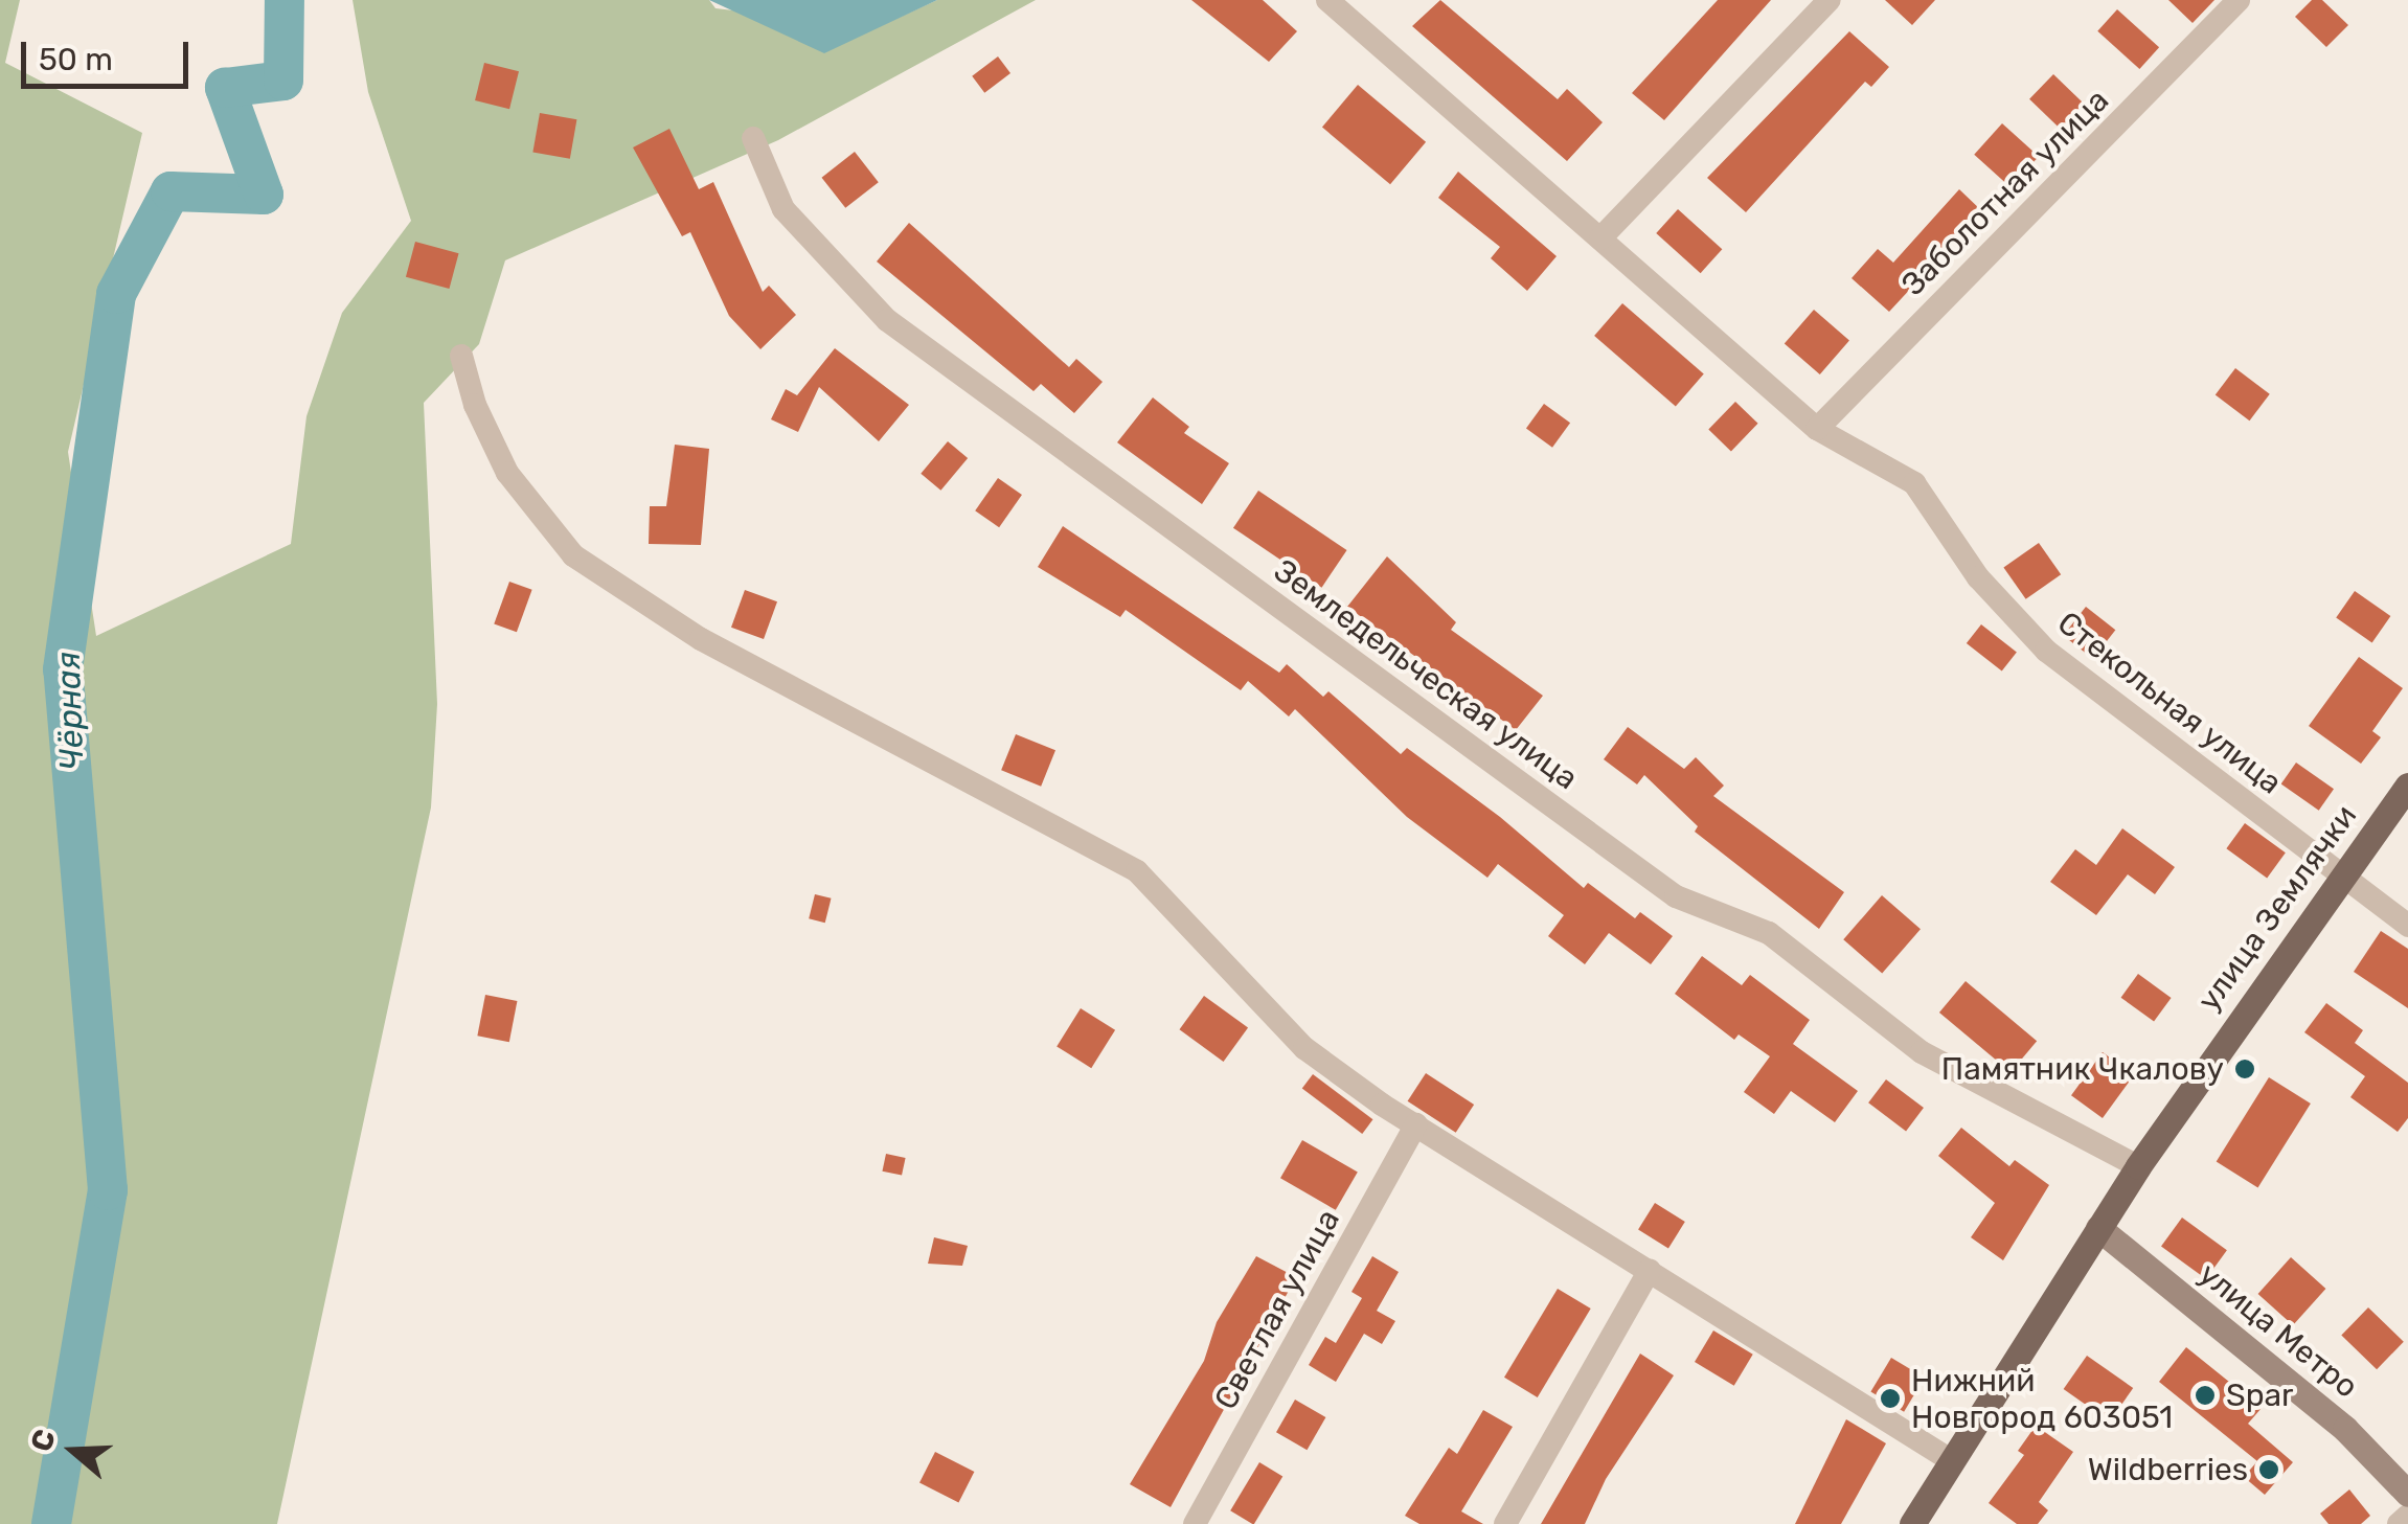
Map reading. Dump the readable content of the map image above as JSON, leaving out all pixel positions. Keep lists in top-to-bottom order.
{
  "streets": {
    "main road": ["улица Землячки"],
    "street": [
      "Заболотная улица",
      "Земледельческая улица",
      "Стекольная улица",
      "Светлая улица",
      "улица Метро"
    ]
  },
  "crossings": [
    ["Заболотная улица", "Стекольная улица"],
    ["Земледельческая улица", "улица Землячки"],
    ["Стекольная улица", "улица Землячки"],
    ["улица Землячки", "улица Метро"]
  ],
  "water": ["Чёрная"],
  "places": [
    "Памятник Чкалову",
    "Spar",
    "Нижний Новгород 603051",
    "Wildberries"
  ],
  "scale_bar": "50 m",
  "north": "left"
}
